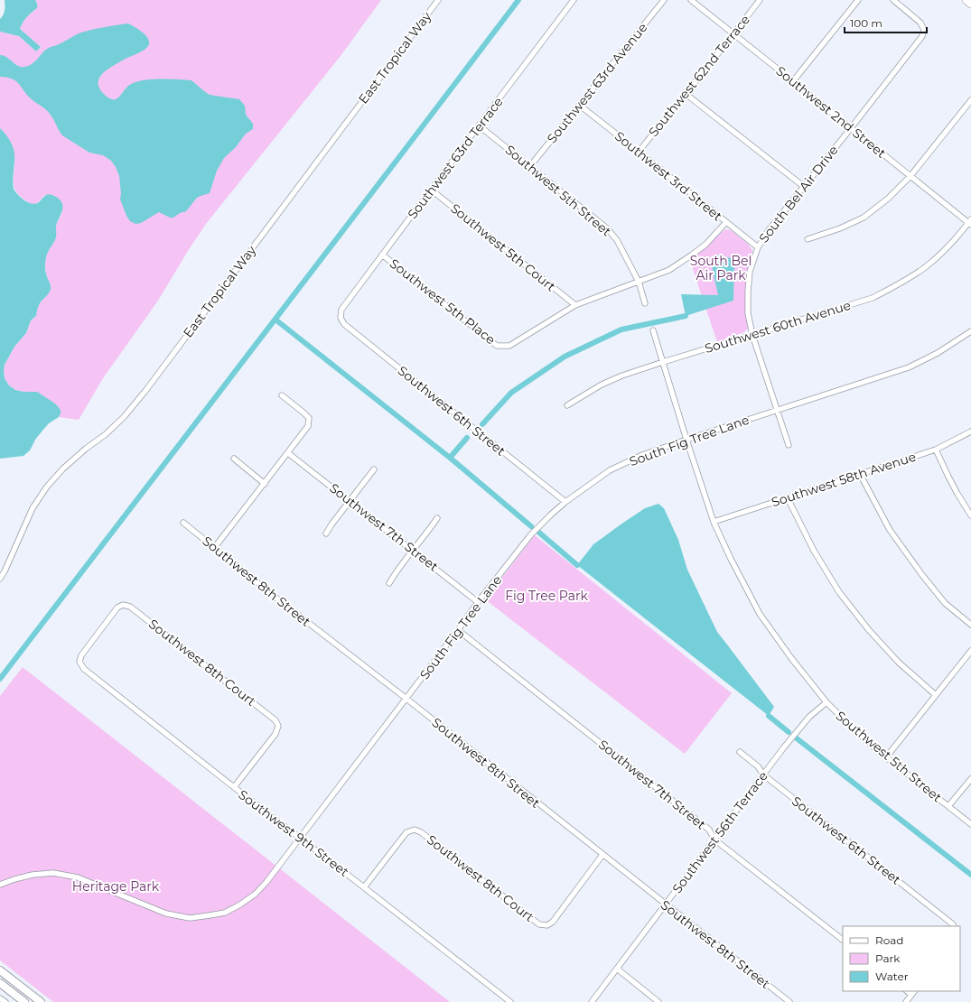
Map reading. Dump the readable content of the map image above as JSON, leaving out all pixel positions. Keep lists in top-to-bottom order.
{
  "streets": {
    "street": [
      "East Tropical Way",
      "Southwest 62nd Terrace",
      "Southwest 63rd Avenue",
      "Southwest 2nd Street",
      "Southwest 63rd Terrace",
      "Southwest 3rd Street",
      "Southwest 5th Street",
      "South Bel Air Drive",
      "Southwest 5th Court",
      "Southwest 5th Place",
      "Southwest 60th Avenue",
      "Southwest 6th Street",
      "South Fig Tree Lane",
      "Southwest 58th Avenue",
      "Southwest 7th Street",
      "Southwest 8th Street",
      "Southwest 8th Court",
      "Southwest 56th Terrace",
      "Southwest 9th Street"
    ]
  },
  "crossings": [
    ["Southwest 62nd Terrace", "Southwest 2nd Street"],
    ["Southwest 62nd Terrace", "Southwest 3rd Street"],
    ["Southwest 63rd Avenue", "Southwest 3rd Street"],
    ["Southwest 63rd Avenue", "Southwest 5th Street"],
    ["Southwest 2nd Street", "South Bel Air Drive"],
    ["Southwest 2nd Street", "Southwest 60th Avenue"],
    ["Southwest 63rd Terrace", "Southwest 5th Street"],
    ["Southwest 63rd Terrace", "Southwest 5th Court"],
    ["Southwest 63rd Terrace", "Southwest 5th Place"],
    ["Southwest 63rd Terrace", "Southwest 6th Street"],
    ["Southwest 3rd Street", "South Bel Air Drive"],
    ["Southwest 5th Street", "Southwest 60th Avenue"],
    ["Southwest 5th Street", "South Fig Tree Lane"],
    ["Southwest 5th Street", "Southwest 58th Avenue"],
    ["Southwest 5th Street", "Southwest 56th Terrace"],
    ["South Bel Air Drive", "Southwest 60th Avenue"],
    ["South Bel Air Drive", "South Fig Tree Lane"],
    ["Southwest 5th Court", "Southwest 5th Place"],
    ["Southwest 6th Street", "South Fig Tree Lane"],
    ["Southwest 6th Street", "Southwest 56th Terrace"],
    ["South Fig Tree Lane", "Southwest 7th Street"],
    ["South Fig Tree Lane", "Southwest 8th Street"],
    ["South Fig Tree Lane", "Southwest 9th Street"],
    ["Southwest 7th Street", "Southwest 56th Terrace"],
    ["Southwest 8th Street", "Southwest 8th Court"],
    ["Southwest 8th Street", "Southwest 56th Terrace"],
    ["Southwest 8th Court", "Southwest 9th Street"]
  ],
  "parks": ["South Bel Air Park", "Fig Tree Park", "Heritage Park"],
  "legend": ["Road", "Park", "Water"],
  "scale_bar": "100 m"
}
